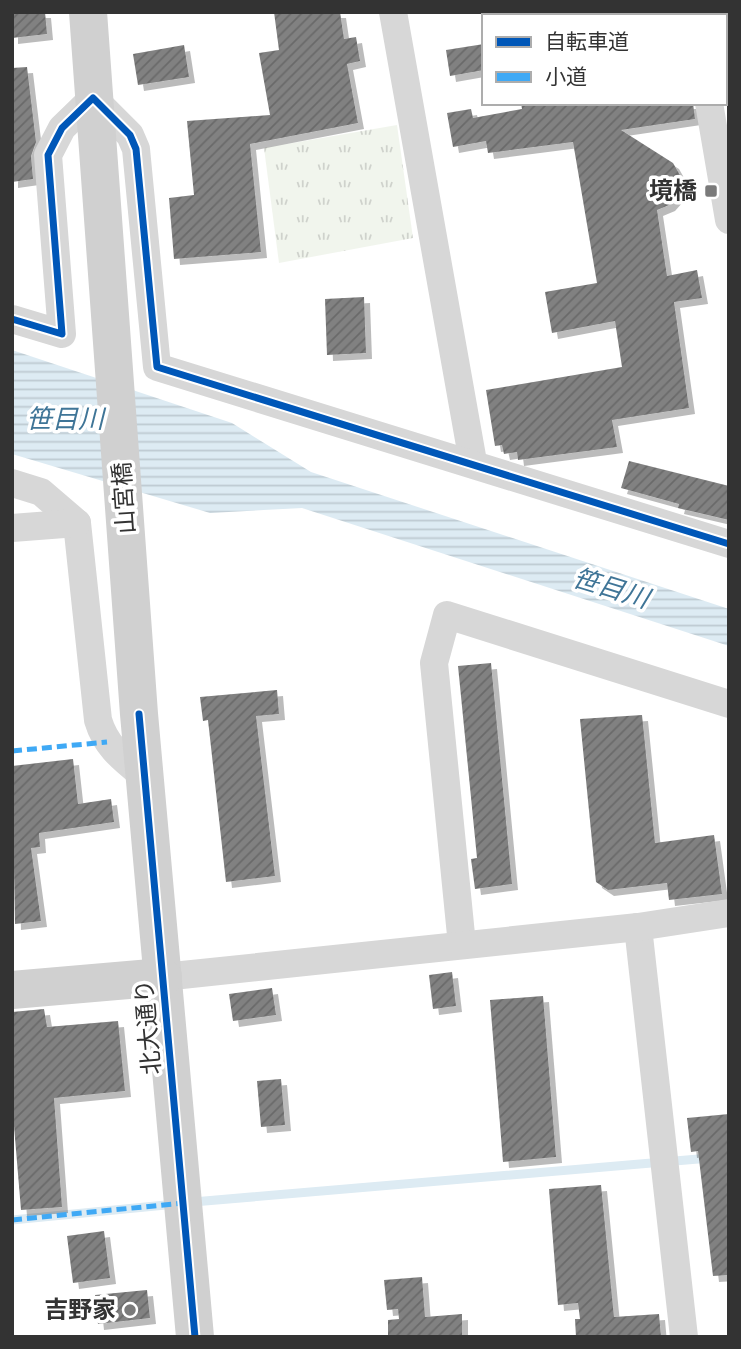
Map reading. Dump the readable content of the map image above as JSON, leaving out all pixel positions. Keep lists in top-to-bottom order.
{
  "streets": {
    "street": ["山宮橋", "北大通り"]
  },
  "crossings": [
    ["山宮橋", "北大通り"]
  ],
  "water": ["笹目川"],
  "places": {
    "transit": ["境橋"],
    "other": ["吉野家"]
  },
  "legend": ["自転車道", "小道"]
}
